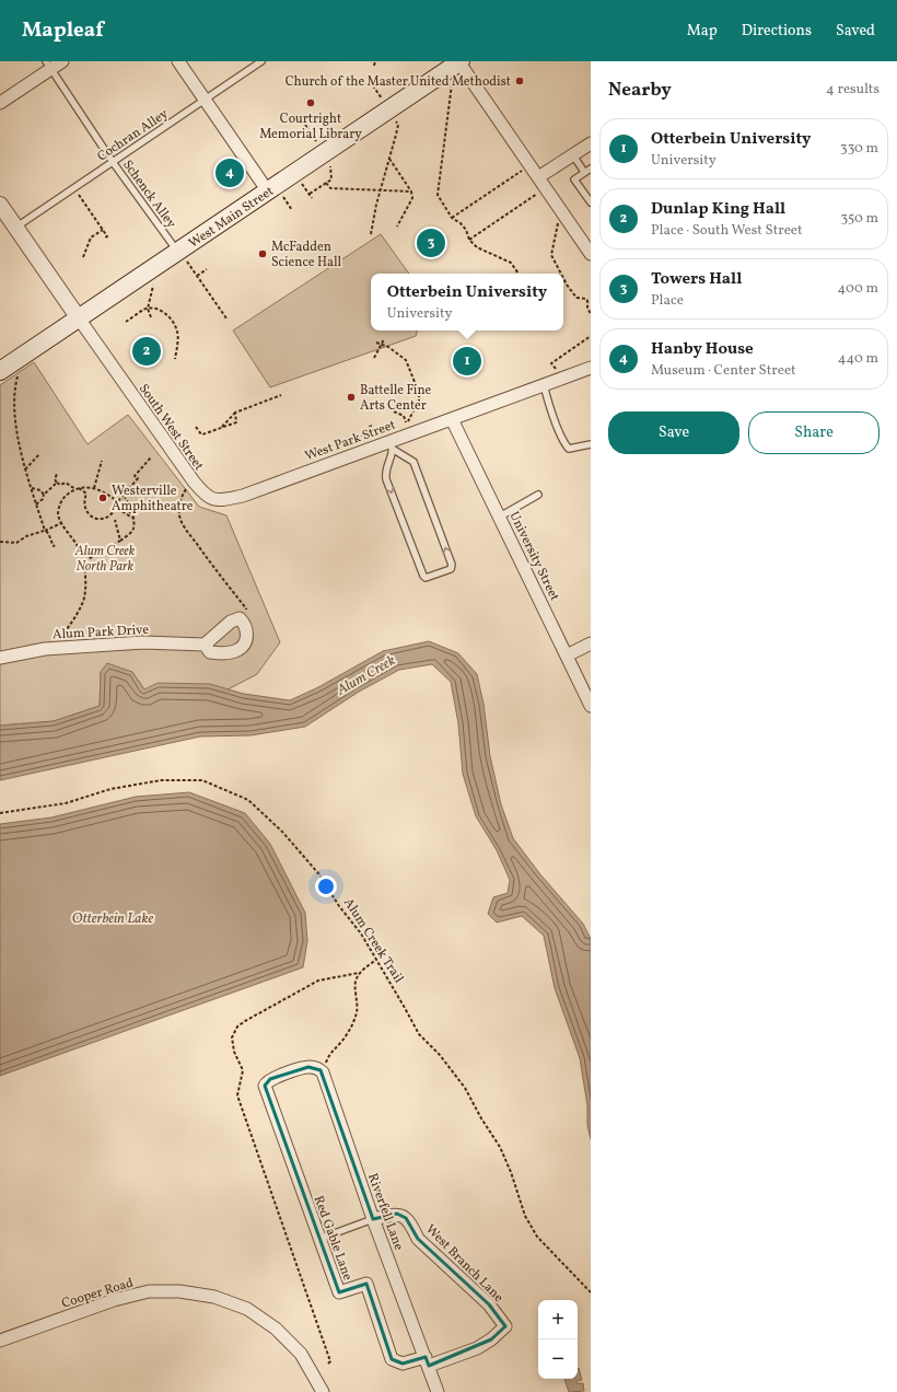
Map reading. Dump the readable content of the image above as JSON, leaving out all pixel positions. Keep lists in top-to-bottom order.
{
  "streets": {
    "main road": ["West Main Street"],
    "street": [
      "South West Street",
      "West Park Street",
      "University Street",
      "Alum Park Drive",
      "Riverfell Lane",
      "Red Gable Lane",
      "West Branch Lane",
      "Cooper Road"
    ],
    "lane": ["Cochran Alley", "Schenck Alley"],
    "path": ["Alum Creek Trail"]
  },
  "crossings": [
    ["Cochran Alley", "Schenck Alley"],
    ["Schenck Alley", "West Main Street"],
    ["West Main Street", "South West Street"],
    ["South West Street", "West Park Street"],
    ["West Park Street", "University Street"],
    ["Riverfell Lane", "Red Gable Lane"],
    ["Riverfell Lane", "West Branch Lane"],
    ["Red Gable Lane", "West Branch Lane"]
  ],
  "water": ["Alum Creek", "Otterbein Lake"],
  "parks": ["Alum Creek North Park"],
  "places": [
    "Church of the Master United Methodist",
    "Courtright Memorial Library",
    "McFadden Science Hall",
    "Battelle Fine Arts Center",
    "Westerville Amphitheatre"
  ],
  "page": {
    "header": "Mapleaf",
    "nav": ["Map", "Directions", "Saved"],
    "heading": ["Nearby", "4 results"],
    "list": [
      {
        "mark": "1",
        "name": "Otterbein University",
        "note": "University",
        "value": "330 m"
      },
      {
        "mark": "2",
        "name": "Dunlap King Hall",
        "note": "Place · South West Street",
        "value": "350 m"
      },
      {
        "mark": "3",
        "name": "Towers Hall",
        "note": "Place",
        "value": "400 m"
      },
      {
        "mark": "4",
        "name": "Hanby House",
        "note": "Museum · Center Street",
        "value": "440 m"
      }
    ],
    "pins": [
      "4",
      "3",
      "2",
      "1"
    ],
    "popup": ["Otterbein University", "University"],
    "buttons": ["Save", "Share"],
    "map_buttons": ["+", "−"]
  }
}
